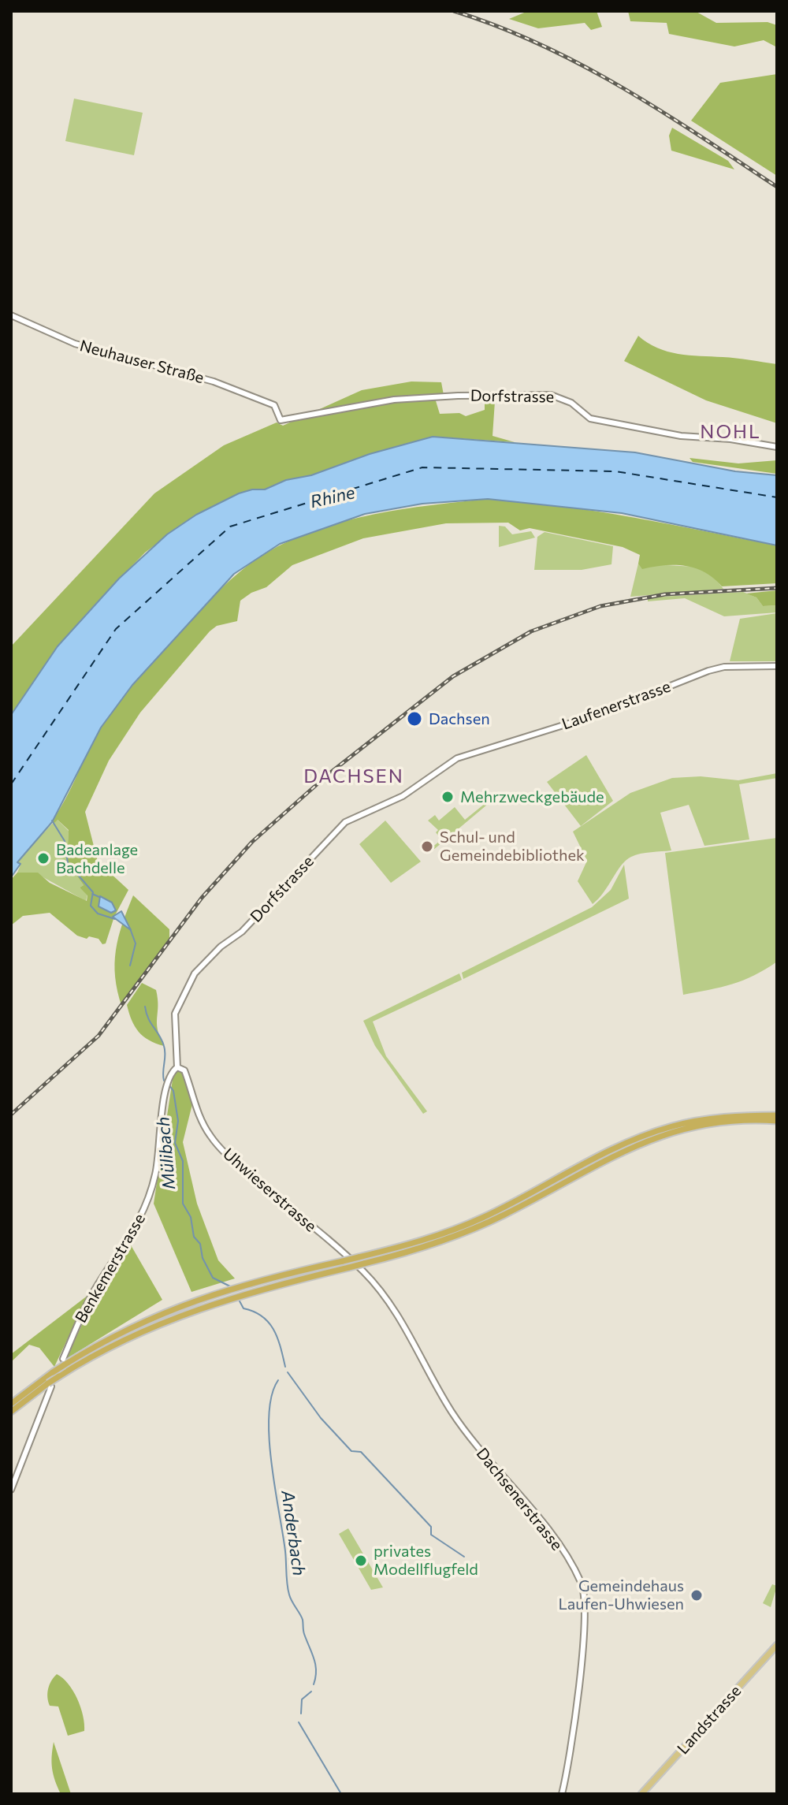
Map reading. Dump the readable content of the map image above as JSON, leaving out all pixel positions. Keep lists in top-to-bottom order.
{
  "streets": {
    "main road": ["Landstrasse"],
    "street": [
      "Neuhauser Straße",
      "Dorfstrasse",
      "Laufenerstrasse",
      "Uhwieserstrasse",
      "Benkemerstrasse",
      "Dachsenerstrasse"
    ]
  },
  "crossings": [
    ["Neuhauser Straße", "Dorfstrasse"],
    ["Dorfstrasse", "Laufenerstrasse"],
    ["Dorfstrasse", "Uhwieserstrasse"],
    ["Dorfstrasse", "Benkemerstrasse"],
    ["Uhwieserstrasse", "Benkemerstrasse"],
    ["Uhwieserstrasse", "Dachsenerstrasse"]
  ],
  "districts": ["NOHL", "DACHSEN"],
  "water": ["Rhine", "Mülibach", "Anderbach"],
  "places": [
    "Dachsen",
    "Mehrzweckgebäude",
    "Schul- und Gemeindebibliothek",
    "Badeanlage Bachdelle",
    "privates Modellflugfeld",
    "Gemeindehaus Laufen-Uhwiesen"
  ]
}
